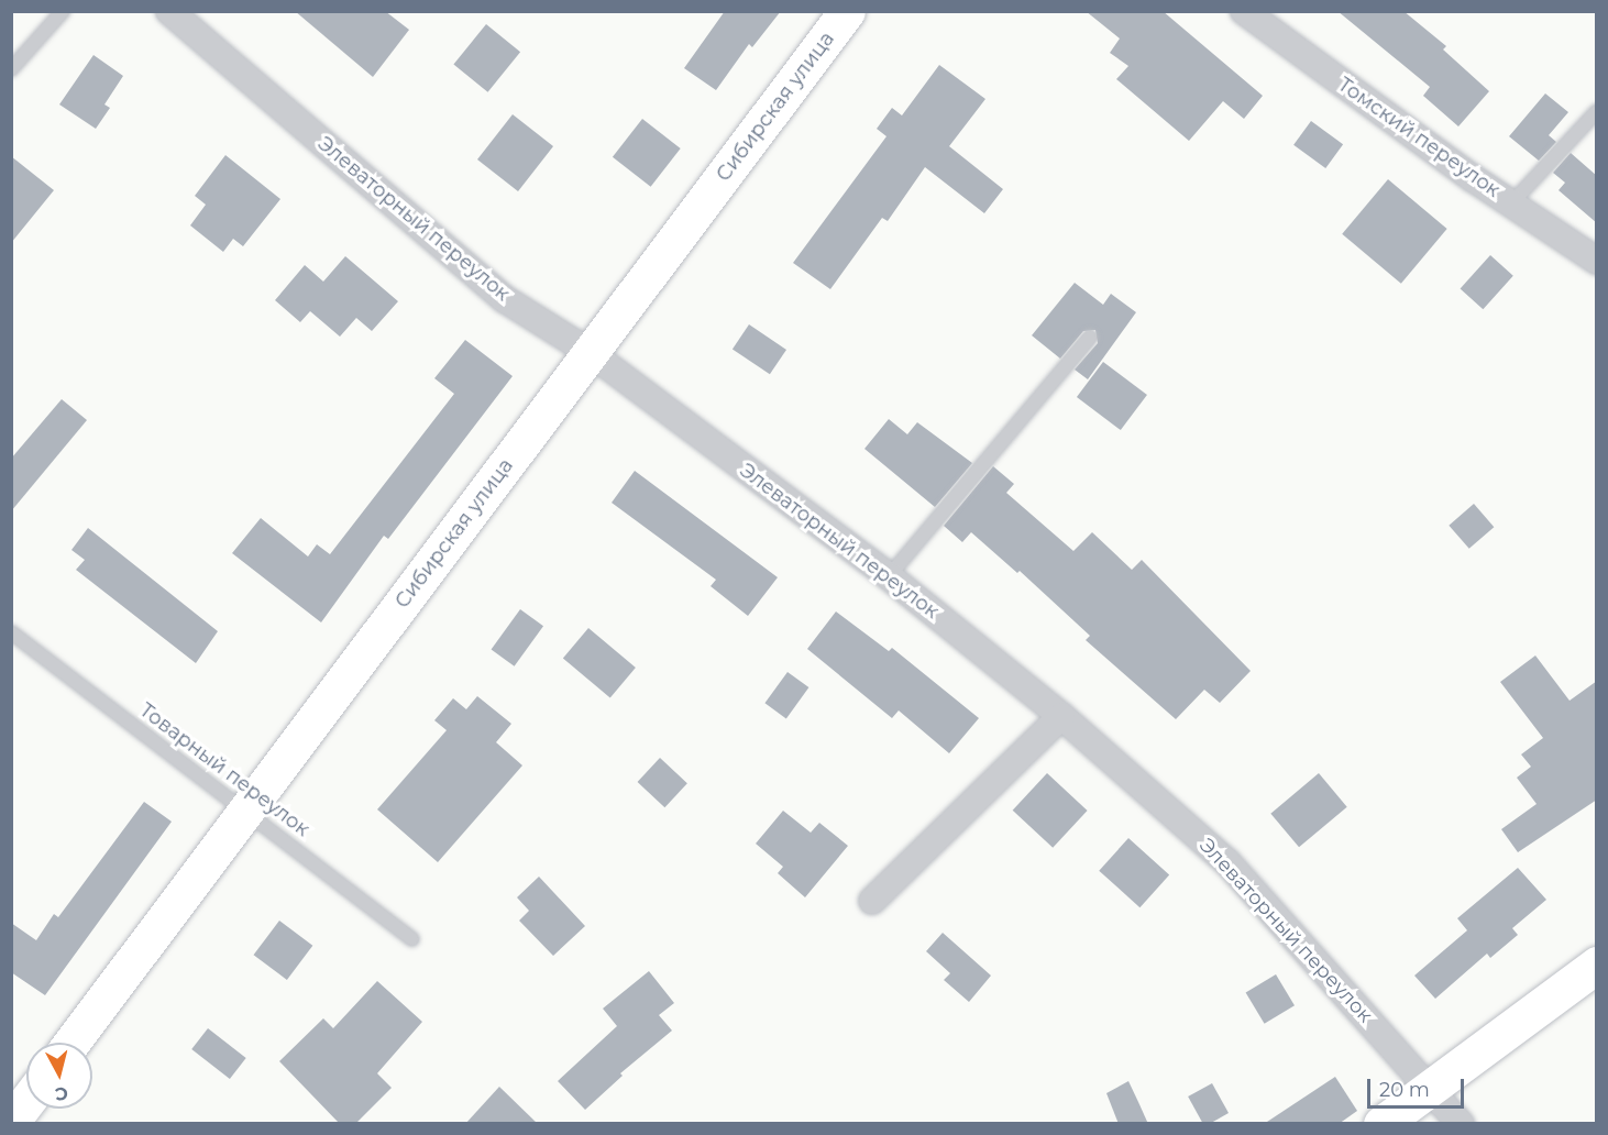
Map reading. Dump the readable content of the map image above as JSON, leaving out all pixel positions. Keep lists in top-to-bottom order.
{
  "streets": {
    "street": ["Сибирская улица", "Томский переулок", "Элеваторный переулок"],
    "lane": ["Товарный переулок"]
  },
  "crossings": [
    ["Сибирская улица", "Элеваторный переулок"],
    ["Сибирская улица", "Товарный переулок"]
  ],
  "scale_bar": "20 m",
  "north": "bottom"
}
